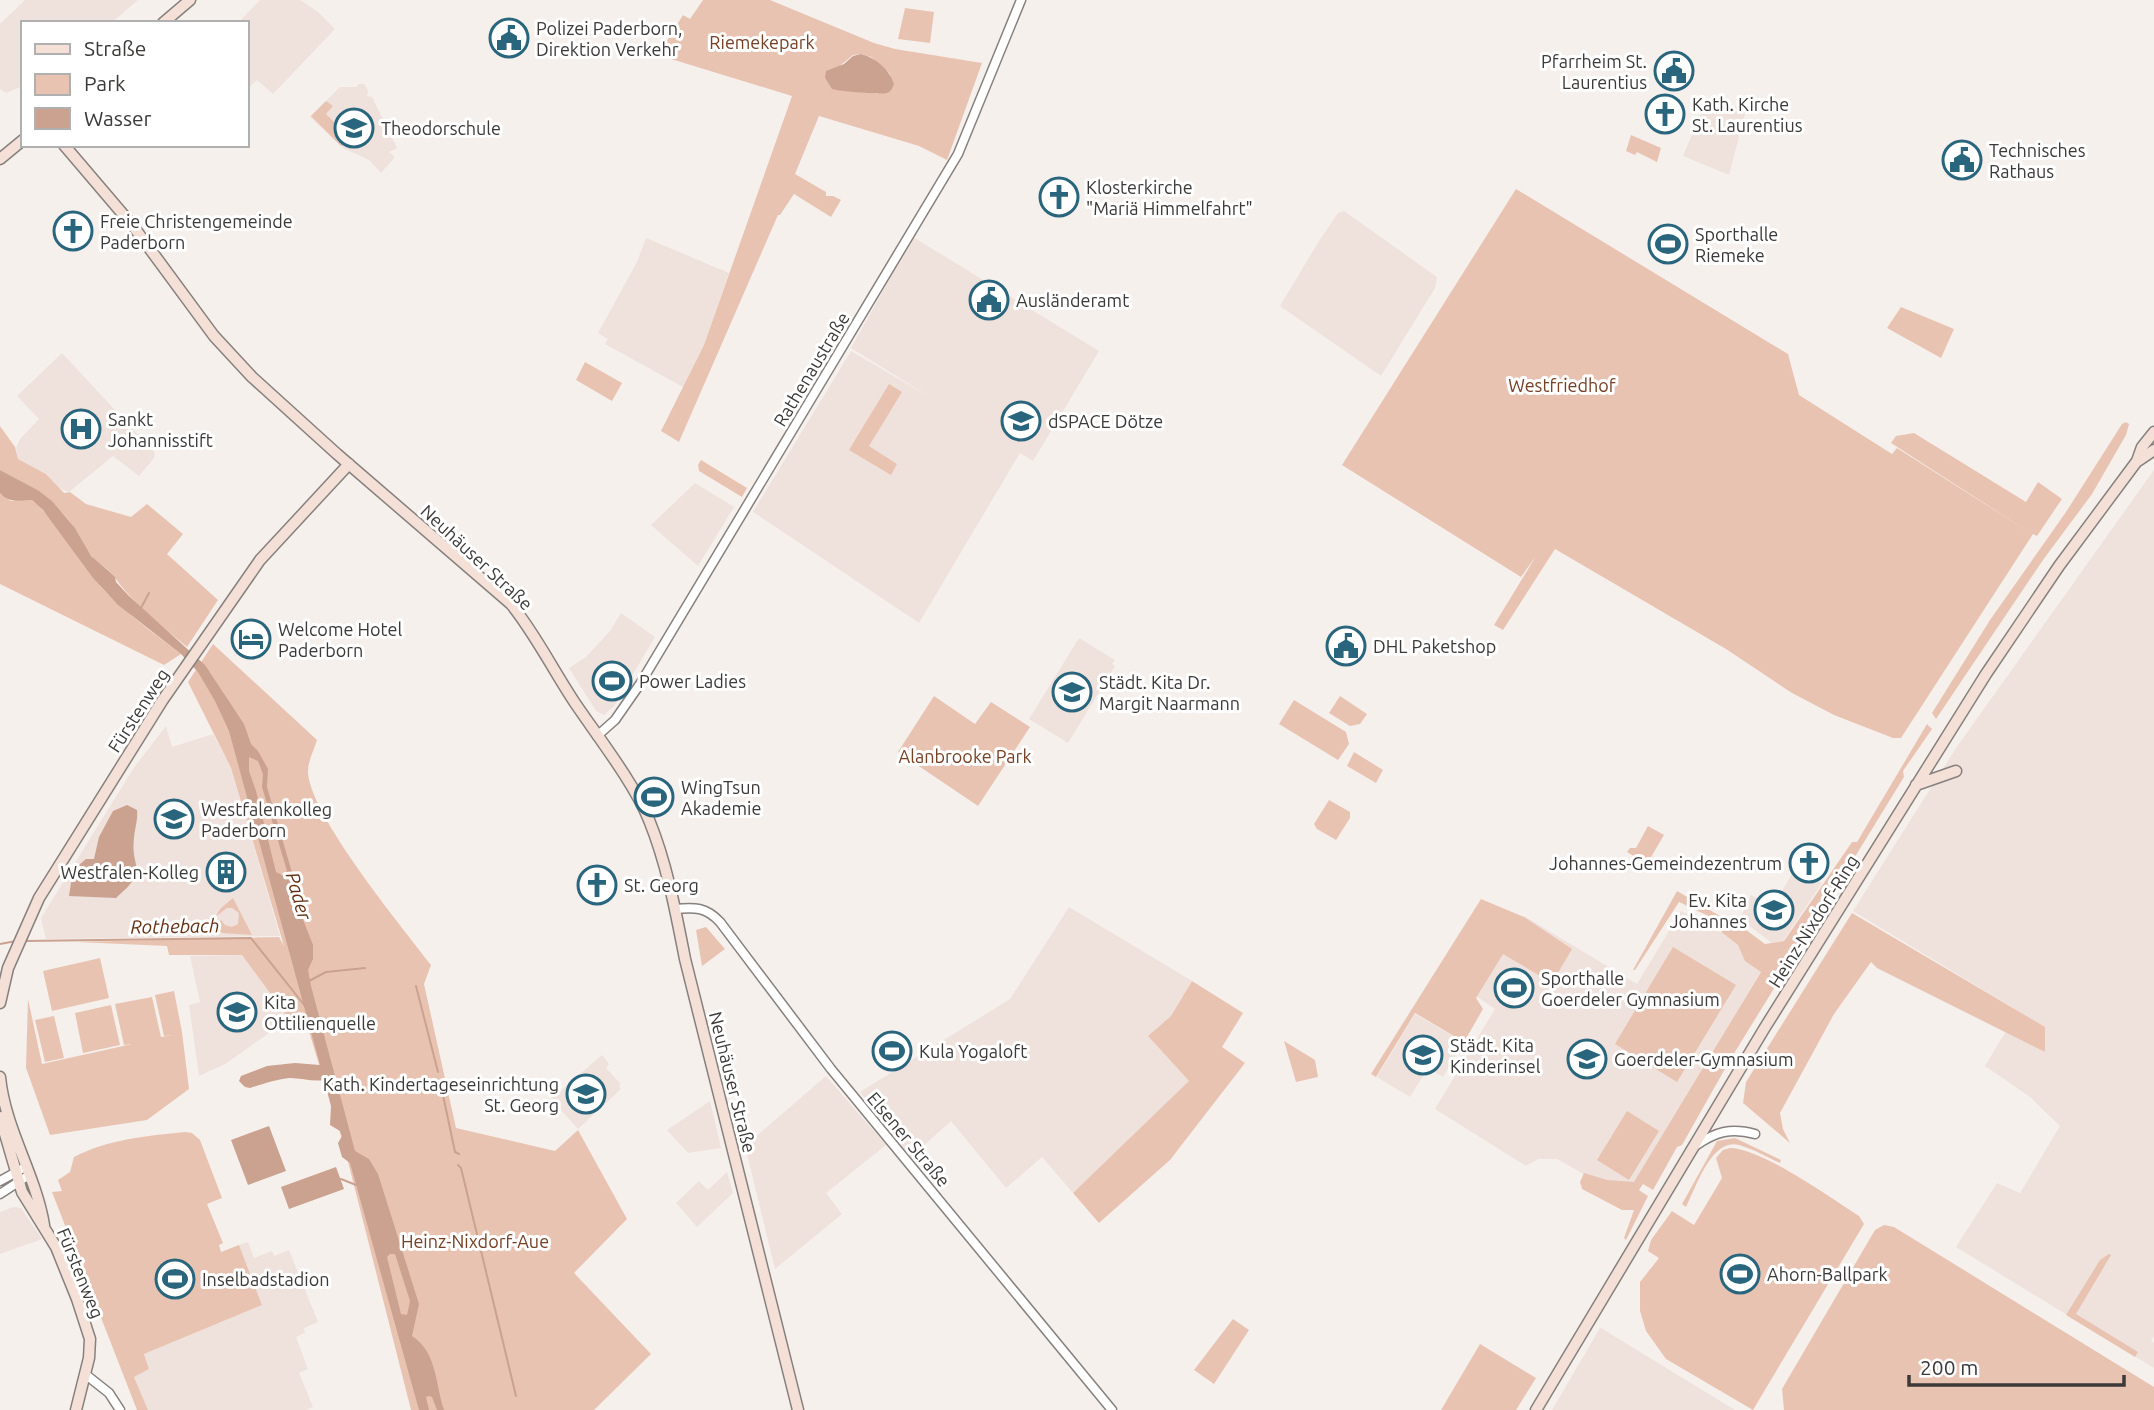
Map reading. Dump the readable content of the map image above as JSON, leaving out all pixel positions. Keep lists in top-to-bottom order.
{
  "streets": {
    "main road": ["Neuhäuser Straße", "Fürstenweg", "Heinz-Nixdorf-Ring"],
    "street": ["Rathenaustraße", "Elsener Straße"]
  },
  "crossings": [
    ["Rathenaustraße", "Neuhäuser Straße"],
    ["Neuhäuser Straße", "Fürstenweg"],
    ["Neuhäuser Straße", "Elsener Straße"]
  ],
  "water": ["Pader", "Rothebach"],
  "parks": [
    "Riemekepark",
    "Westfriedhof",
    "Alanbrooke Park",
    "Heinz-Nixdorf-Aue"
  ],
  "places": {
    "public building": [
      "Polizei Paderborn, Direktion Verkehr",
      "Pfarrheim St. Laurentius",
      "Technisches Rathaus",
      "Ausländeramt",
      "DHL Paketshop"
    ],
    "church": [
      "Kath. Kirche St. Laurentius",
      "Klosterkirche \"Mariä Himmelfahrt\"",
      "Freie Christengemeinde Paderborn",
      "Johannes-Gemeindezentrum",
      "St. Georg"
    ],
    "school or university": [
      "Theodorschule",
      "dSPACE Dötze",
      "Städt. Kita Dr. Margit Naarmann",
      "Westfalenkolleg Paderborn",
      "Ev. Kita Johannes",
      "Kita Ottilienquelle",
      "Städt. Kita Kinderinsel",
      "Goerdeler-Gymnasium",
      "Kath. Kindertageseinrichtung St. Georg"
    ],
    "sports": [
      "Sporthalle Riemeke",
      "Power Ladies",
      "WingTsun Akademie",
      "Sporthalle Goerdeler Gymnasium",
      "Kula Yogaloft",
      "Ahorn-Ballpark",
      "Inselbadstadion"
    ],
    "hospital": ["Sankt Johannisstift"],
    "hotel": ["Welcome Hotel Paderborn"],
    "building": ["Westfalen-Kolleg"]
  },
  "legend": ["Straße", "Park", "Wasser"],
  "scale_bar": "200 m"
}
